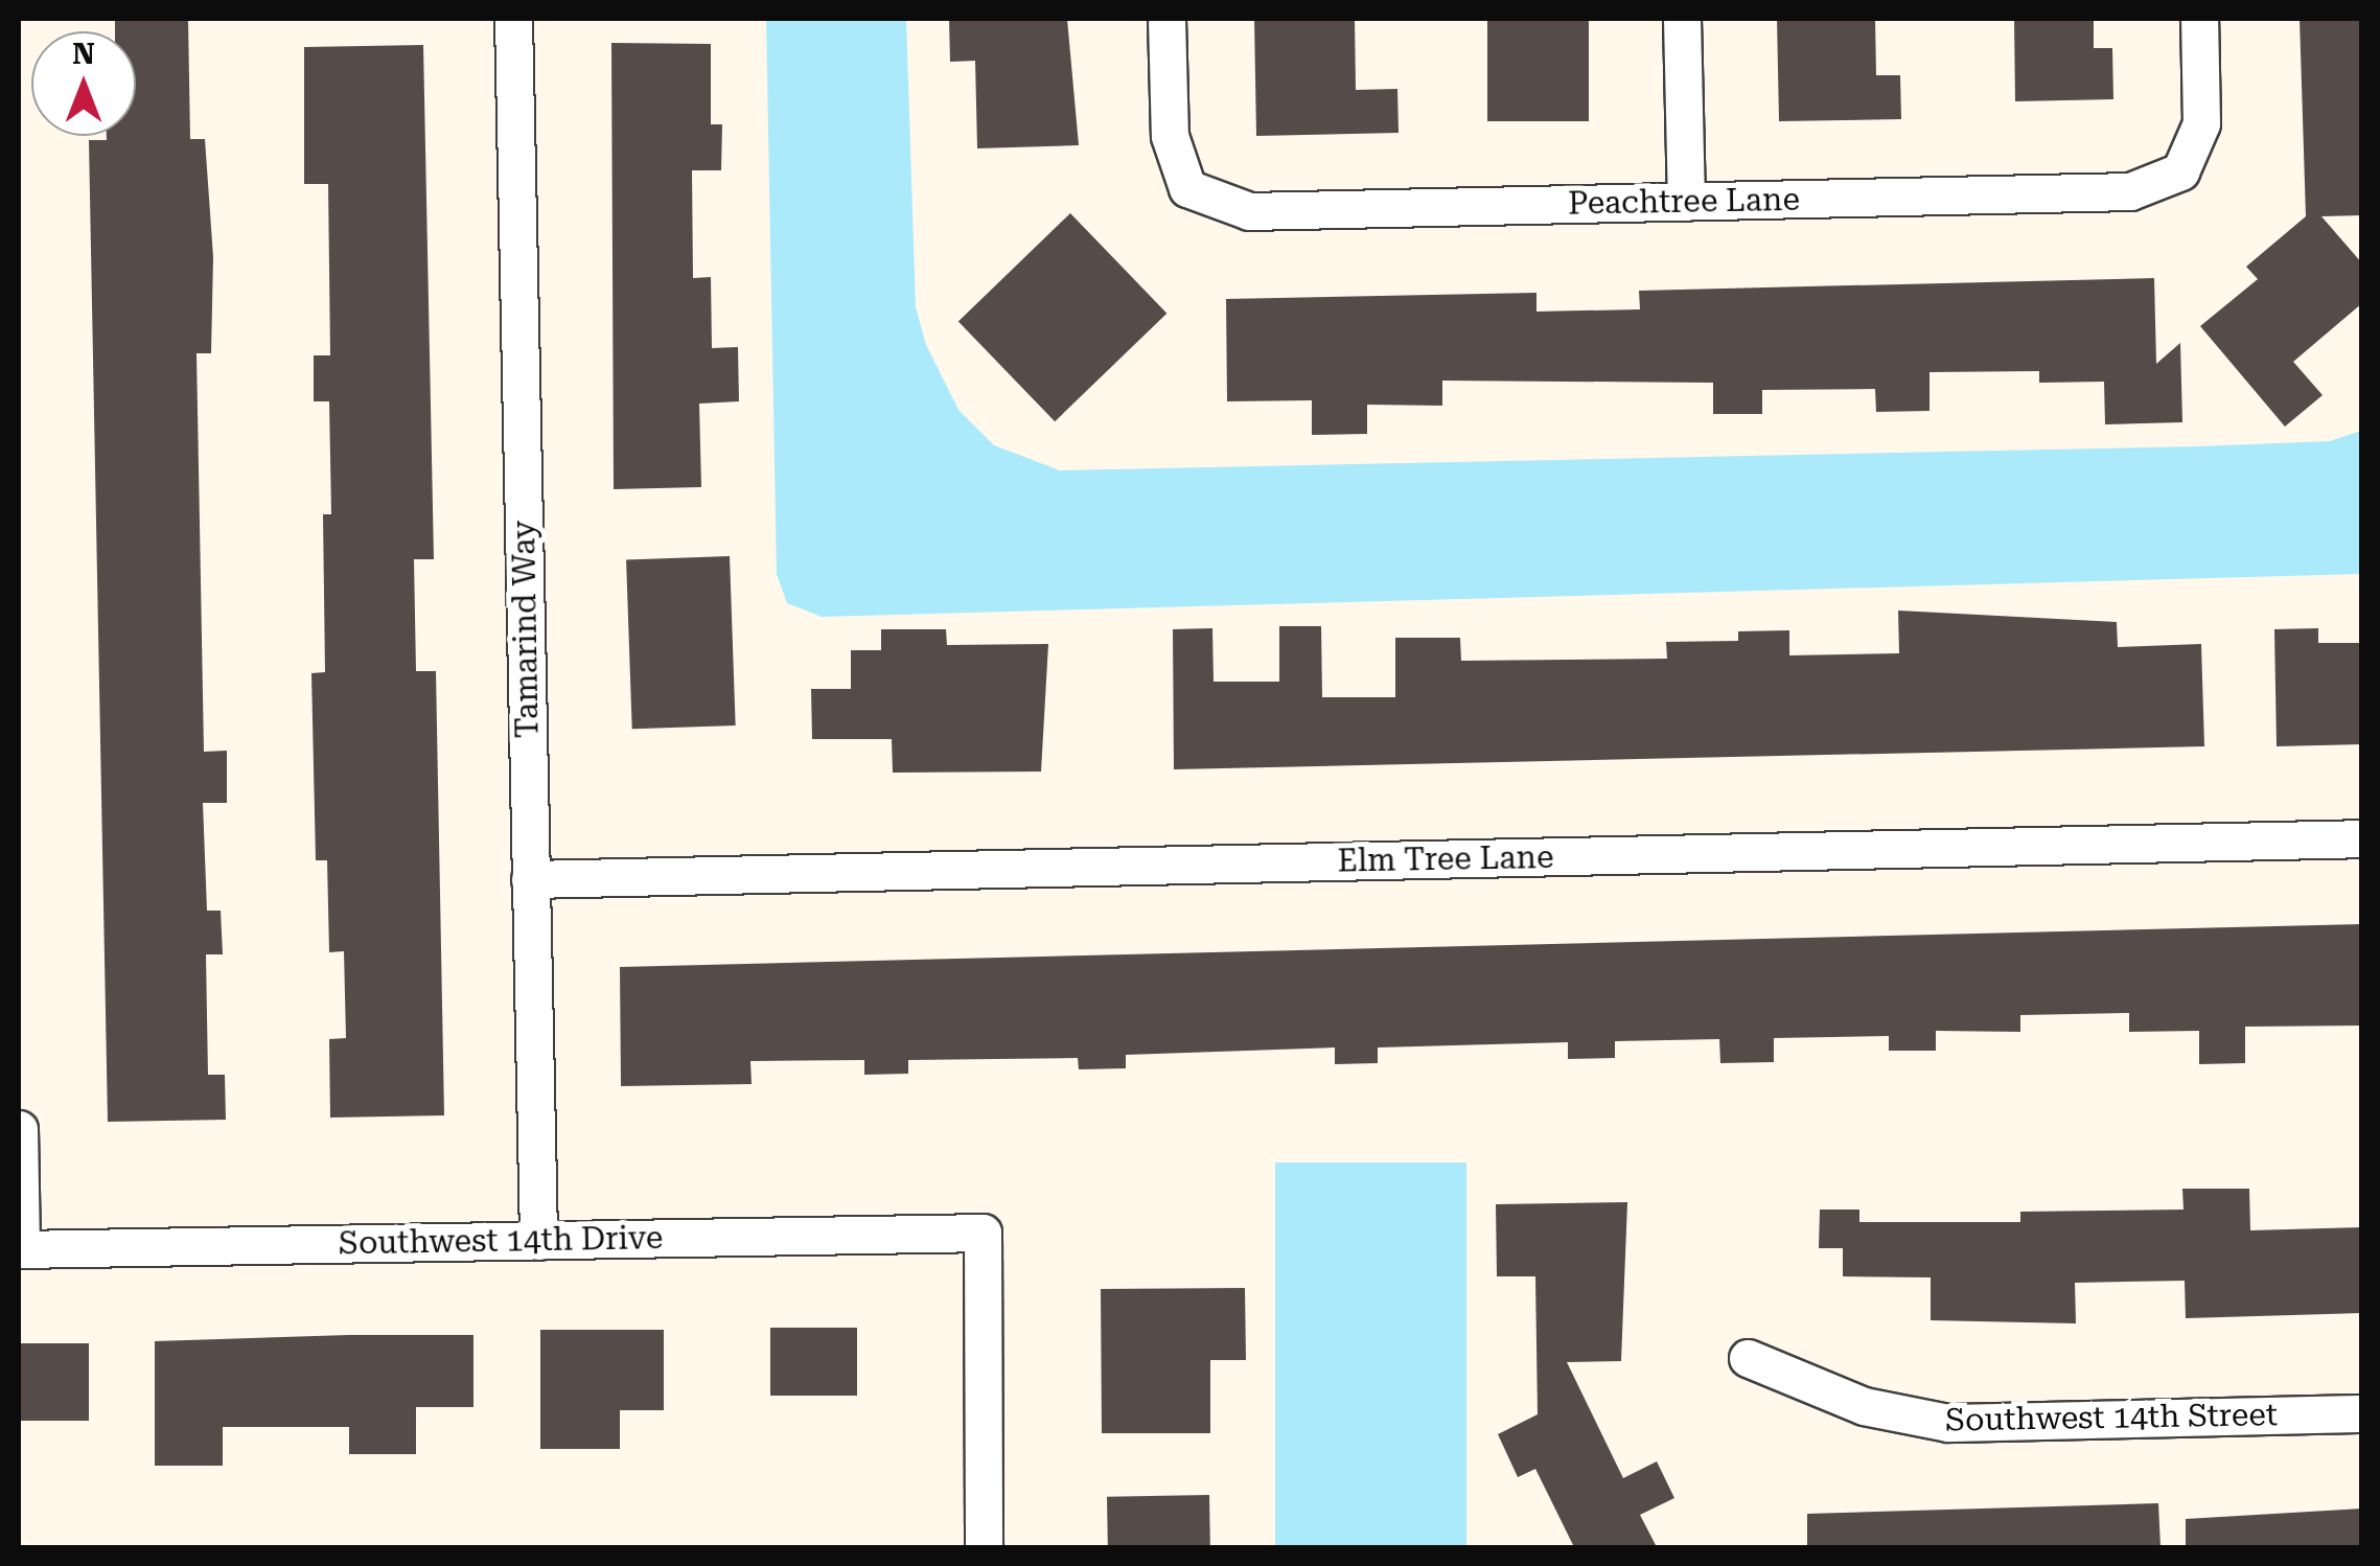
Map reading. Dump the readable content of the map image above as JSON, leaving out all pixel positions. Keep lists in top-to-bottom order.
{
  "streets": {
    "street": [
      "Peachtree Lane",
      "Tamarind Way",
      "Elm Tree Lane",
      "Southwest 14th Drive",
      "Southwest 14th Street"
    ]
  },
  "crossings": [
    ["Tamarind Way", "Elm Tree Lane"],
    ["Tamarind Way", "Southwest 14th Drive"]
  ],
  "north": "top"
}
